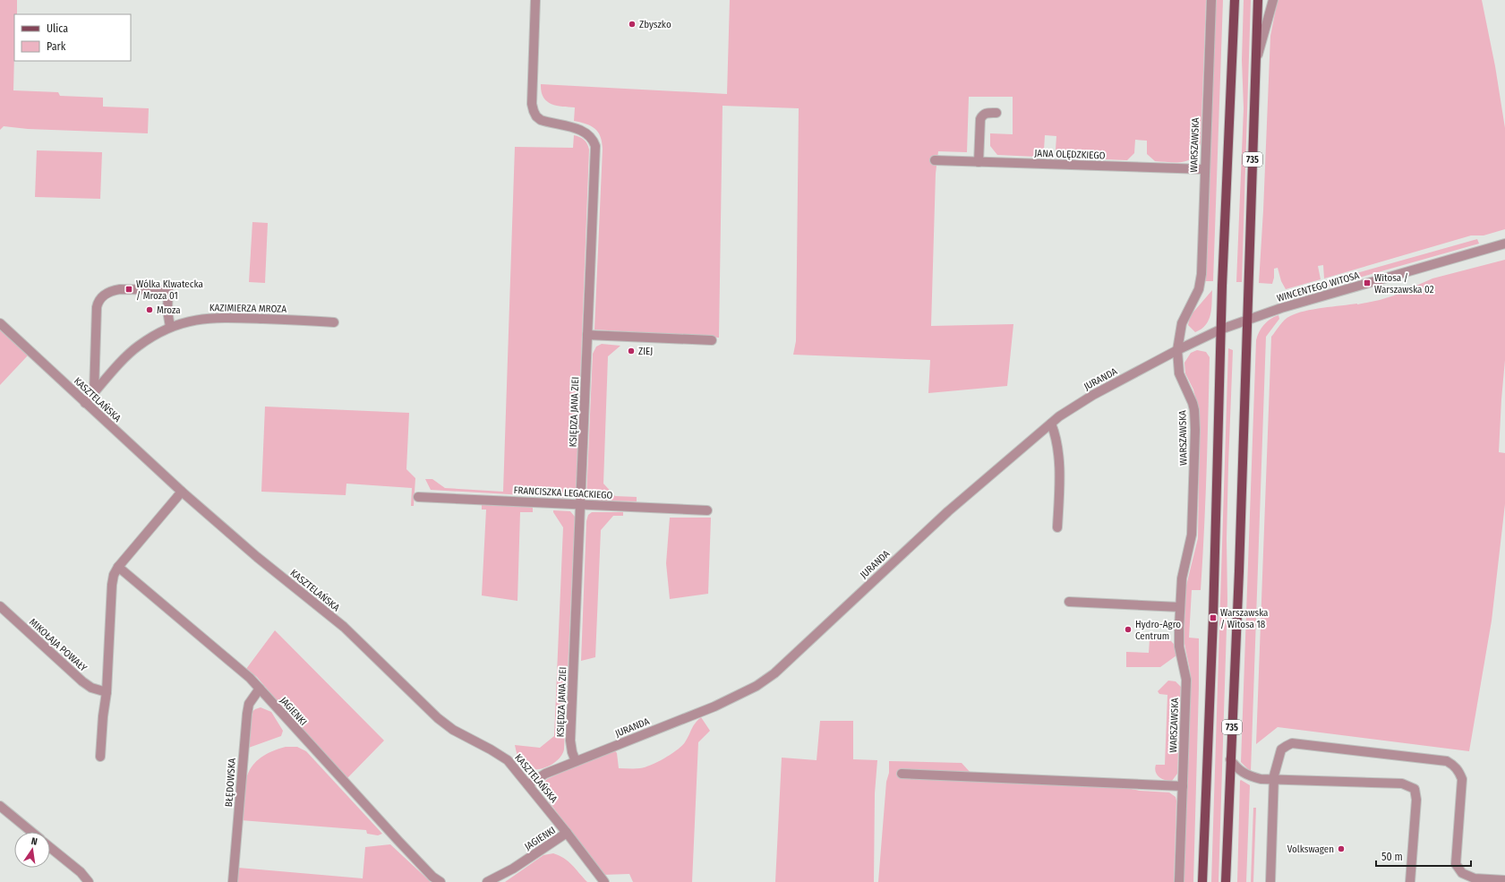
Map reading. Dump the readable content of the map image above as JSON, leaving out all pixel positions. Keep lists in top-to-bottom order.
{
  "streets": {
    "main road": ["735"],
    "street": [
      "WARSZAWSKA",
      "JANA OLĘDZKIEGO",
      "WINCENTEGO WITOSA",
      "KAZIMIERZA MROZA",
      "JURANDA",
      "KASZTELAŃSKA",
      "KSIĘDZA JANA ZIEI",
      "FRANCISZKA LEGACKIEGO",
      "MIKOŁAJA POWAŁY",
      "JAGIENKI",
      "BŁĘDOWSKA"
    ]
  },
  "crossings": [
    ["WARSZAWSKA", "JANA OLĘDZKIEGO"],
    ["WARSZAWSKA", "JURANDA"],
    ["735", "WINCENTEGO WITOSA"],
    ["735", "JURANDA"],
    ["WINCENTEGO WITOSA", "JURANDA"],
    ["KAZIMIERZA MROZA", "KASZTELAŃSKA"],
    ["JURANDA", "KASZTELAŃSKA"],
    ["JURANDA", "KSIĘDZA JANA ZIEI"],
    ["KASZTELAŃSKA", "JAGIENKI"],
    ["KSIĘDZA JANA ZIEI", "FRANCISZKA LEGACKIEGO"],
    ["JAGIENKI", "BŁĘDOWSKA"]
  ],
  "places": {
    "other": [
      "Zbyszko",
      "Mroza",
      "ZIEJ",
      "Hydro-Agro Centrum",
      "Volkswagen"
    ],
    "transit": ["Witosa / Warszawska 02", "Wólka Klwatecka / Mroza 01", "Warszawska / Witosa 18"]
  },
  "legend": ["Ulica", "Park"],
  "scale_bar": "50 m",
  "north": "top"
}
